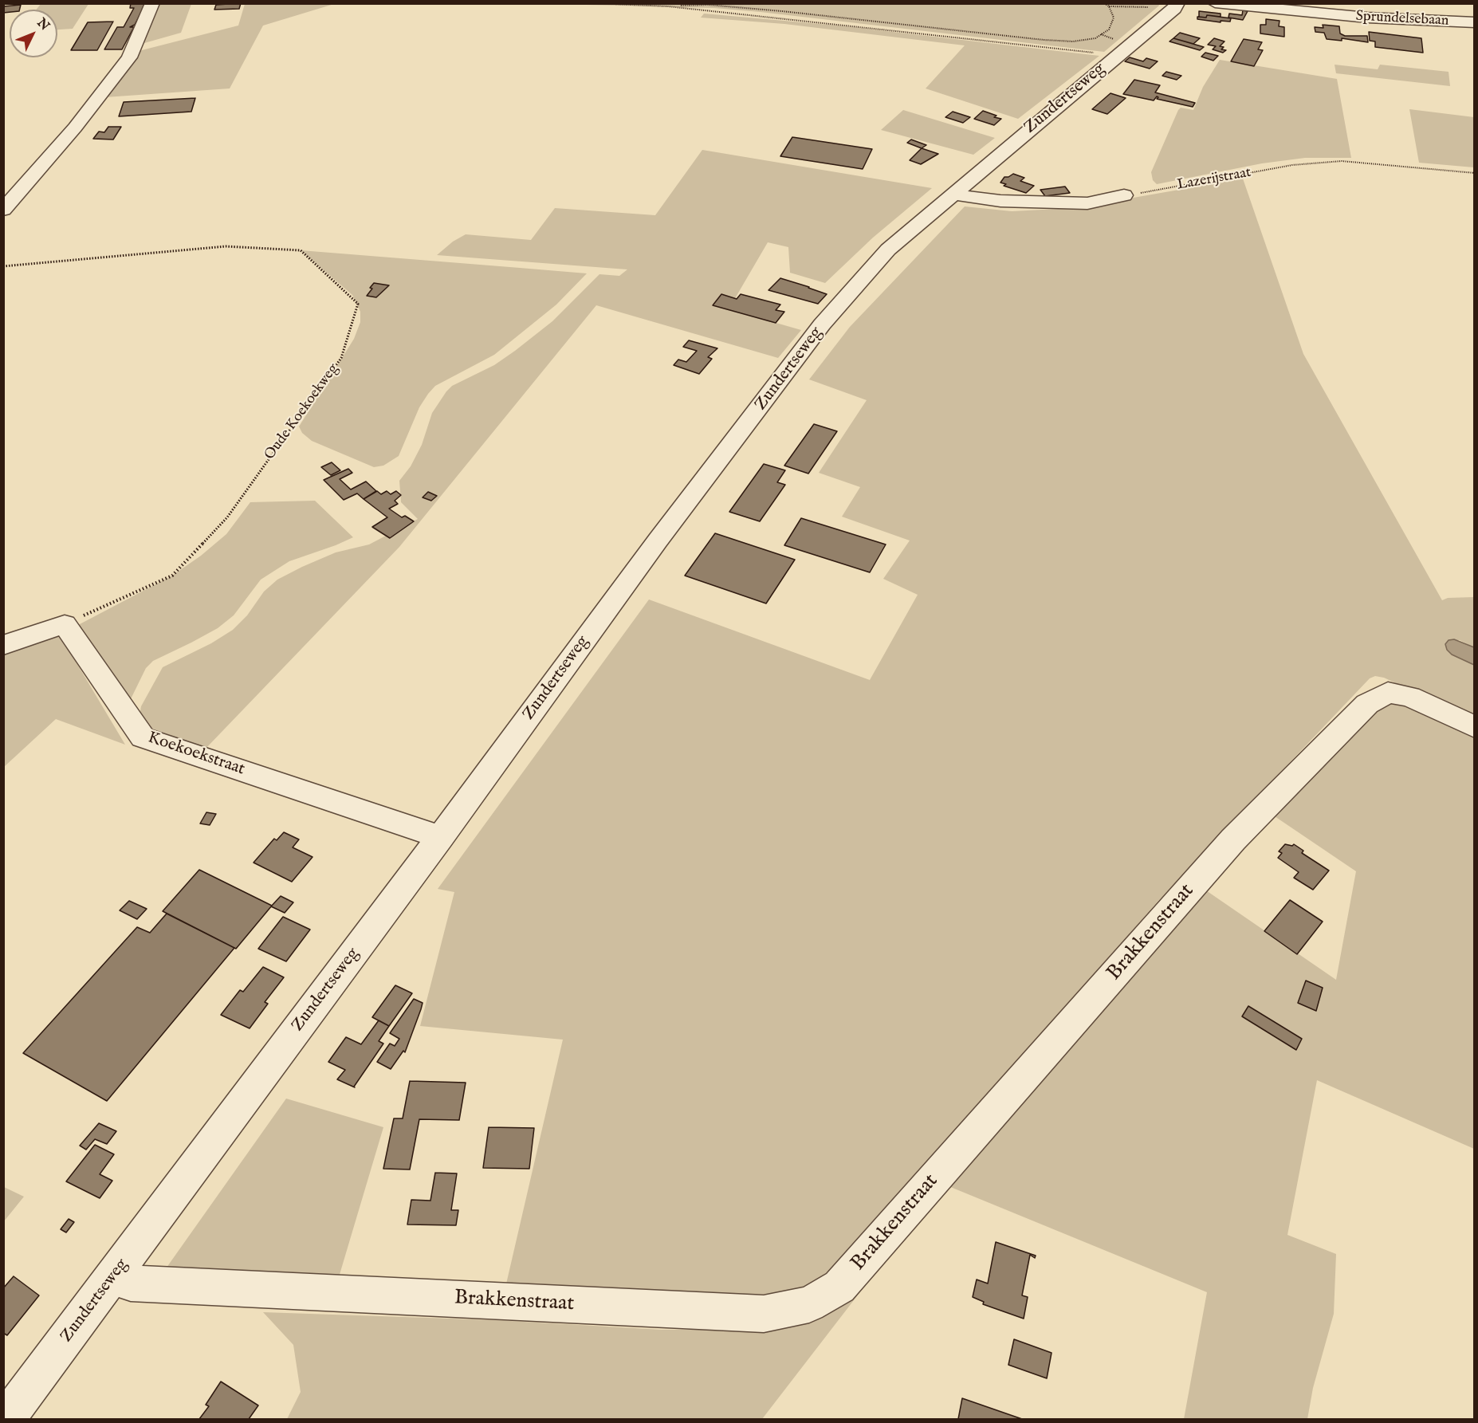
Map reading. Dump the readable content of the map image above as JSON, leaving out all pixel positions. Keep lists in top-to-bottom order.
{
  "streets": {
    "street": [
      "Sprundelsebaan",
      "Zundertseweg",
      "Koekoekstraat",
      "Brakkenstraat"
    ],
    "path": ["Lazerijstraat", "Oude Koekoekweg"]
  },
  "crossings": [
    ["Zundertseweg", "Koekoekstraat"],
    ["Zundertseweg", "Brakkenstraat"],
    ["Oude Koekoekweg", "Koekoekstraat"]
  ],
  "north": "top right"
}
